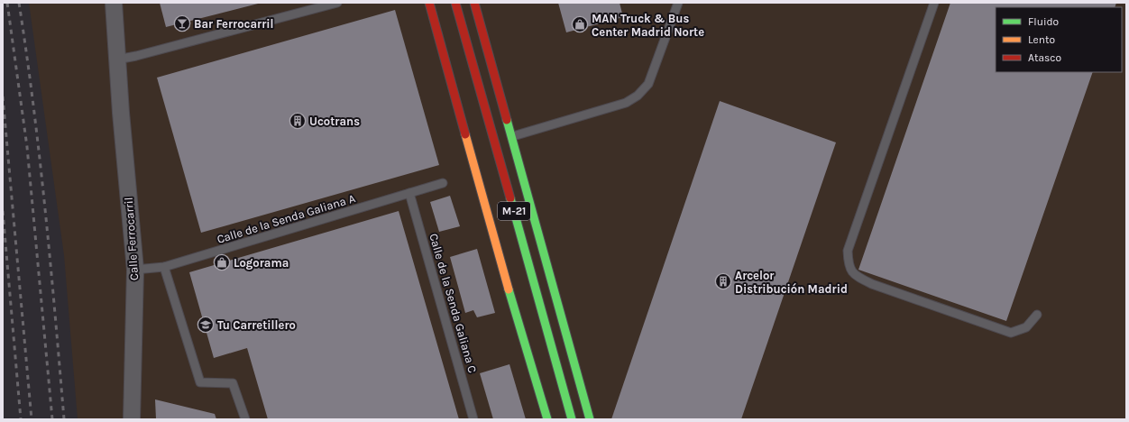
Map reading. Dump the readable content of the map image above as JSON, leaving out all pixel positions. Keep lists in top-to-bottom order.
{
  "streets": {
    "highway": ["M-21"],
    "street": ["Calle Ferrocarril"],
    "lane": ["Calle de la Senda Galiana A", "Calle de la Senda Galiana C"]
  },
  "crossings": [
    ["Calle de la Senda Galiana A", "Calle Ferrocarril"],
    ["Calle de la Senda Galiana A", "Calle de la Senda Galiana C"]
  ],
  "places": {
    "bar": ["Bar Ferrocarril"],
    "shop": ["MAN Truck & Bus Center Madrid Norte", "Logorama"],
    "building": ["Ucotrans", "Arcelor Distribución Madrid"],
    "school or university": ["Tu Carretillero"]
  },
  "legend": ["Fluido", "Lento", "Atasco"]
}
